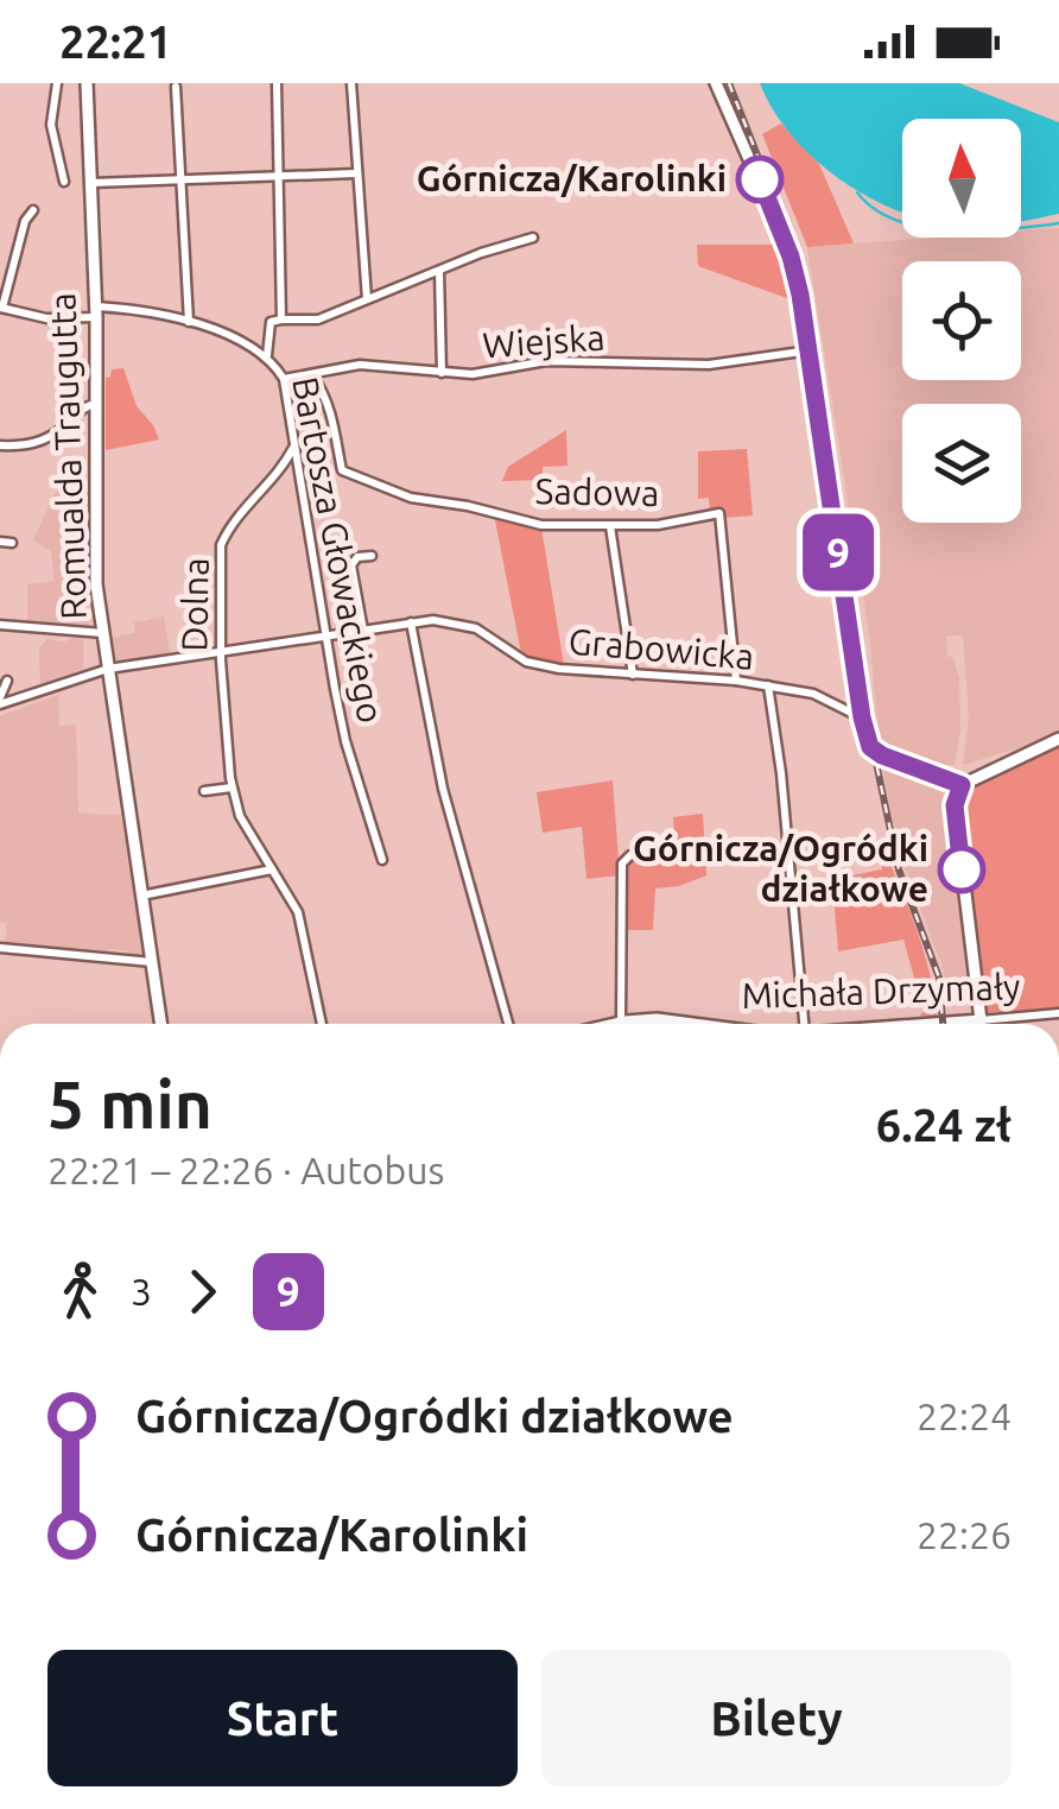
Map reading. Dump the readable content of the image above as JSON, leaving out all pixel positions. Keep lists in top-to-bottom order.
{
  "streets": {
    "street": [
      "Wiejska",
      "Romualda Traugutta",
      "Sadowa",
      "Bartosza Głowackiego",
      "Dolna",
      "Grabowicka",
      "Michała Drzymały"
    ]
  },
  "crossings": [
    ["Wiejska", "Sadowa"],
    ["Wiejska", "Bartosza Głowackiego"],
    ["Romualda Traugutta", "Bartosza Głowackiego"],
    ["Romualda Traugutta", "Grabowicka"],
    ["Sadowa", "Grabowicka"],
    ["Bartosza Głowackiego", "Dolna"],
    ["Bartosza Głowackiego", "Grabowicka"],
    ["Dolna", "Grabowicka"]
  ],
  "places": ["Górnicza/Karolinki", "Górnicza/Ogródki działkowe"],
  "lines": ["bus line 9"],
  "north": "top",
  "page": {
    "status": "22:21",
    "on_map": "9",
    "heading": ["5 min", "22:21 – 22:26 · Autobus", "6.24 zł"],
    "legs": ["3", "9"],
    "list": [
      {
        "name": "Górnicza/Ogródki działkowe",
        "value": "22:24"
      },
      {
        "name": "Górnicza/Karolinki",
        "value": "22:26"
      }
    ],
    "buttons": ["Start", "Bilety"]
  }
}
